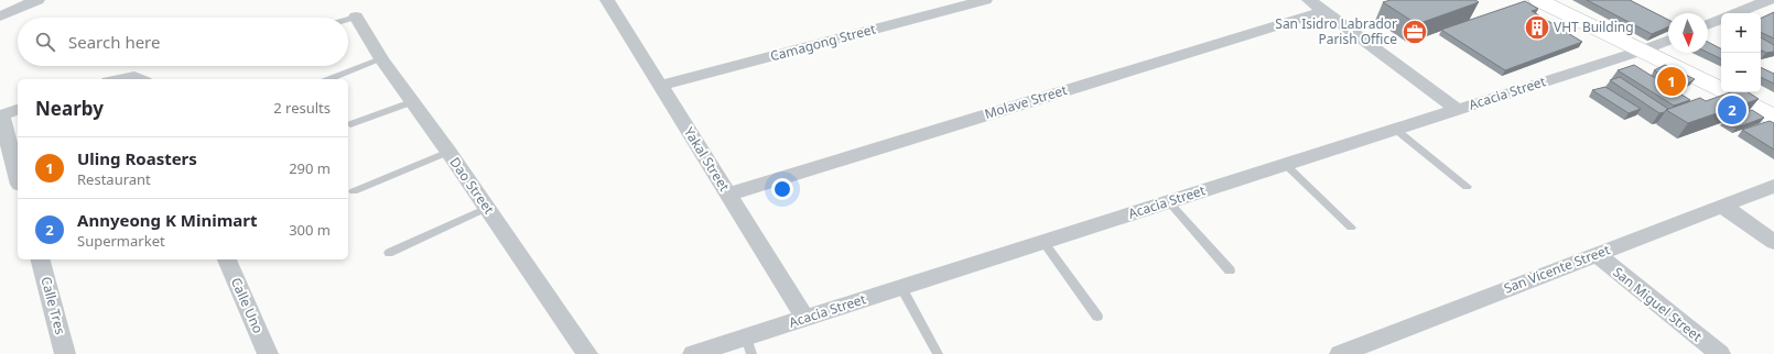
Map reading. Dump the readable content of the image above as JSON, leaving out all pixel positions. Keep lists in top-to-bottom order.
{
  "streets": {
    "street": [
      "Camagong Street",
      "Acacia Street",
      "Molave Street",
      "Yakal Street",
      "Dao Street",
      "San Vicente Street",
      "San Miguel Street",
      "Calle Tres",
      "Calle Uno"
    ]
  },
  "crossings": [
    ["Camagong Street", "Yakal Street"],
    ["Acacia Street", "Yakal Street"],
    ["Molave Street", "Yakal Street"],
    ["San Vicente Street", "San Miguel Street"]
  ],
  "places": {
    "building": ["VHT Building"],
    "office": ["San Isidro Labrador Parish Office"]
  },
  "north": "bottom",
  "page": {
    "map_buttons": ["+", "−"],
    "search": "Search here",
    "pins": ["1", "2"],
    "heading": ["Nearby", "2 results"],
    "list": [
      {
        "mark": "1",
        "name": "Uling Roasters",
        "note": "Restaurant",
        "value": "290 m"
      },
      {
        "mark": "2",
        "name": "Annyeong K Minimart",
        "note": "Supermarket",
        "value": "300 m"
      }
    ]
  }
}
